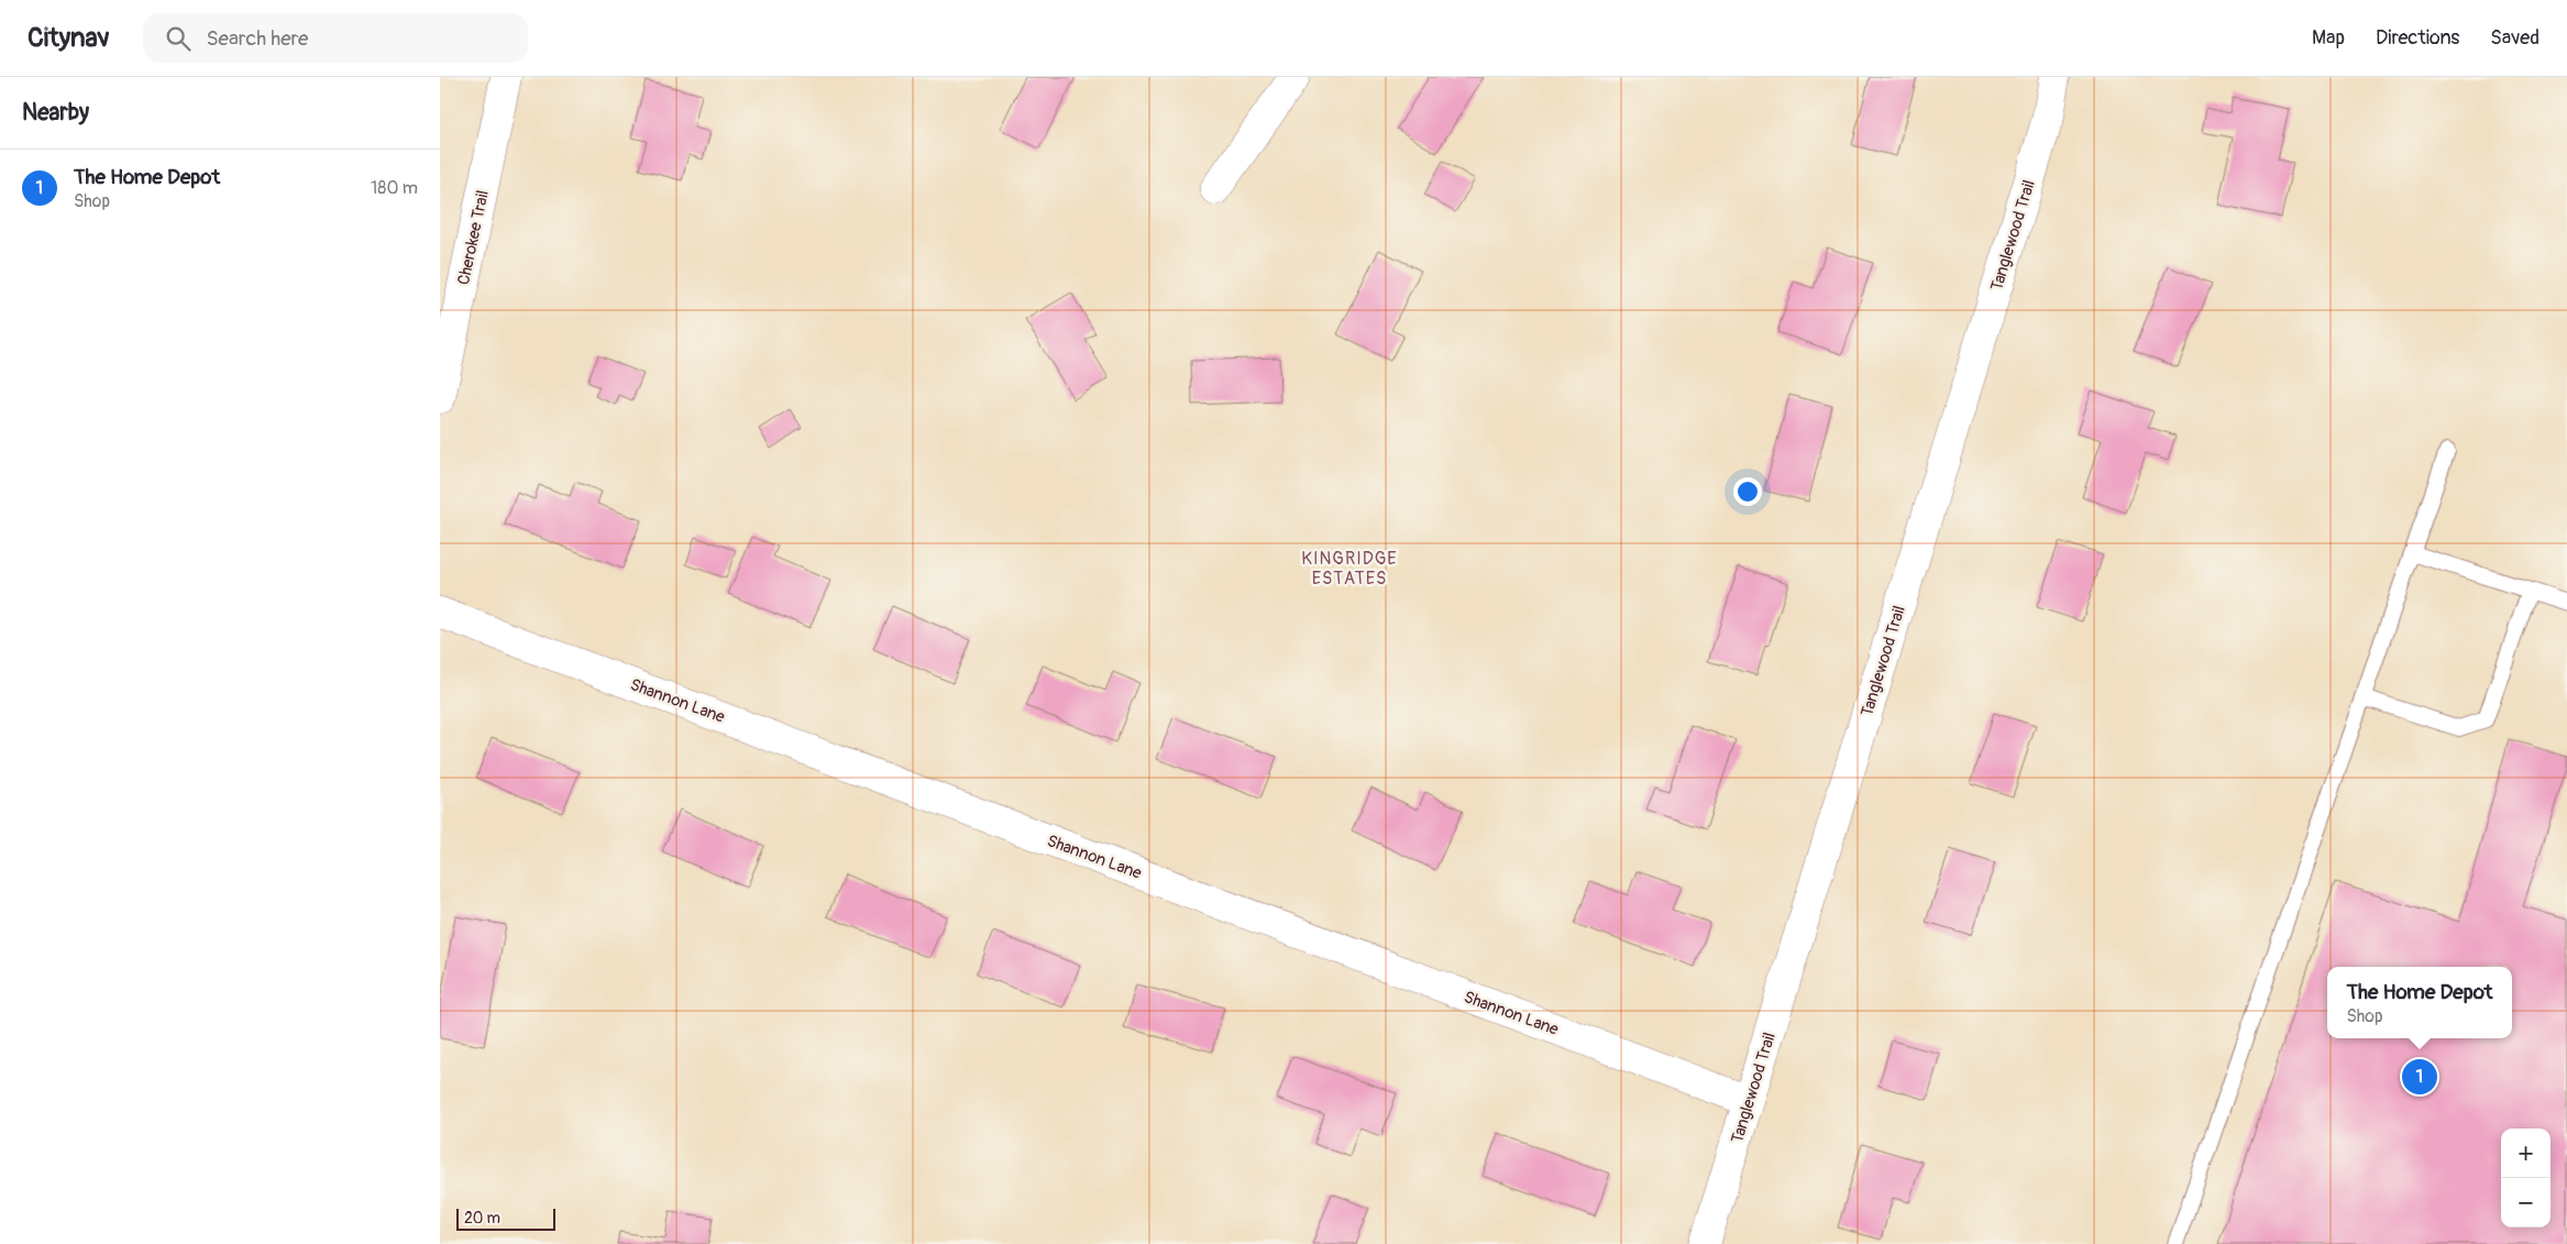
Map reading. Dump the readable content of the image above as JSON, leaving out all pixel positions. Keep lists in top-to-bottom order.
{
  "streets": {
    "street": ["Tanglewood Trail", "Cherokee Trail", "Shannon Lane"]
  },
  "crossings": [
    ["Tanglewood Trail", "Shannon Lane"]
  ],
  "districts": ["KINGRIDGE ESTATES"],
  "scale_bar": "20 m",
  "page": {
    "header": "Citynav",
    "search": "Search here",
    "nav": ["Map", "Directions", "Saved"],
    "heading": "Nearby",
    "list": [
      {
        "mark": "1",
        "name": "The Home Depot",
        "note": "Shop",
        "value": "180 m"
      }
    ],
    "popup": ["The Home Depot", "Shop"],
    "pins": "1",
    "map_buttons": ["+", "−"],
    "scale": "20 m"
  }
}
